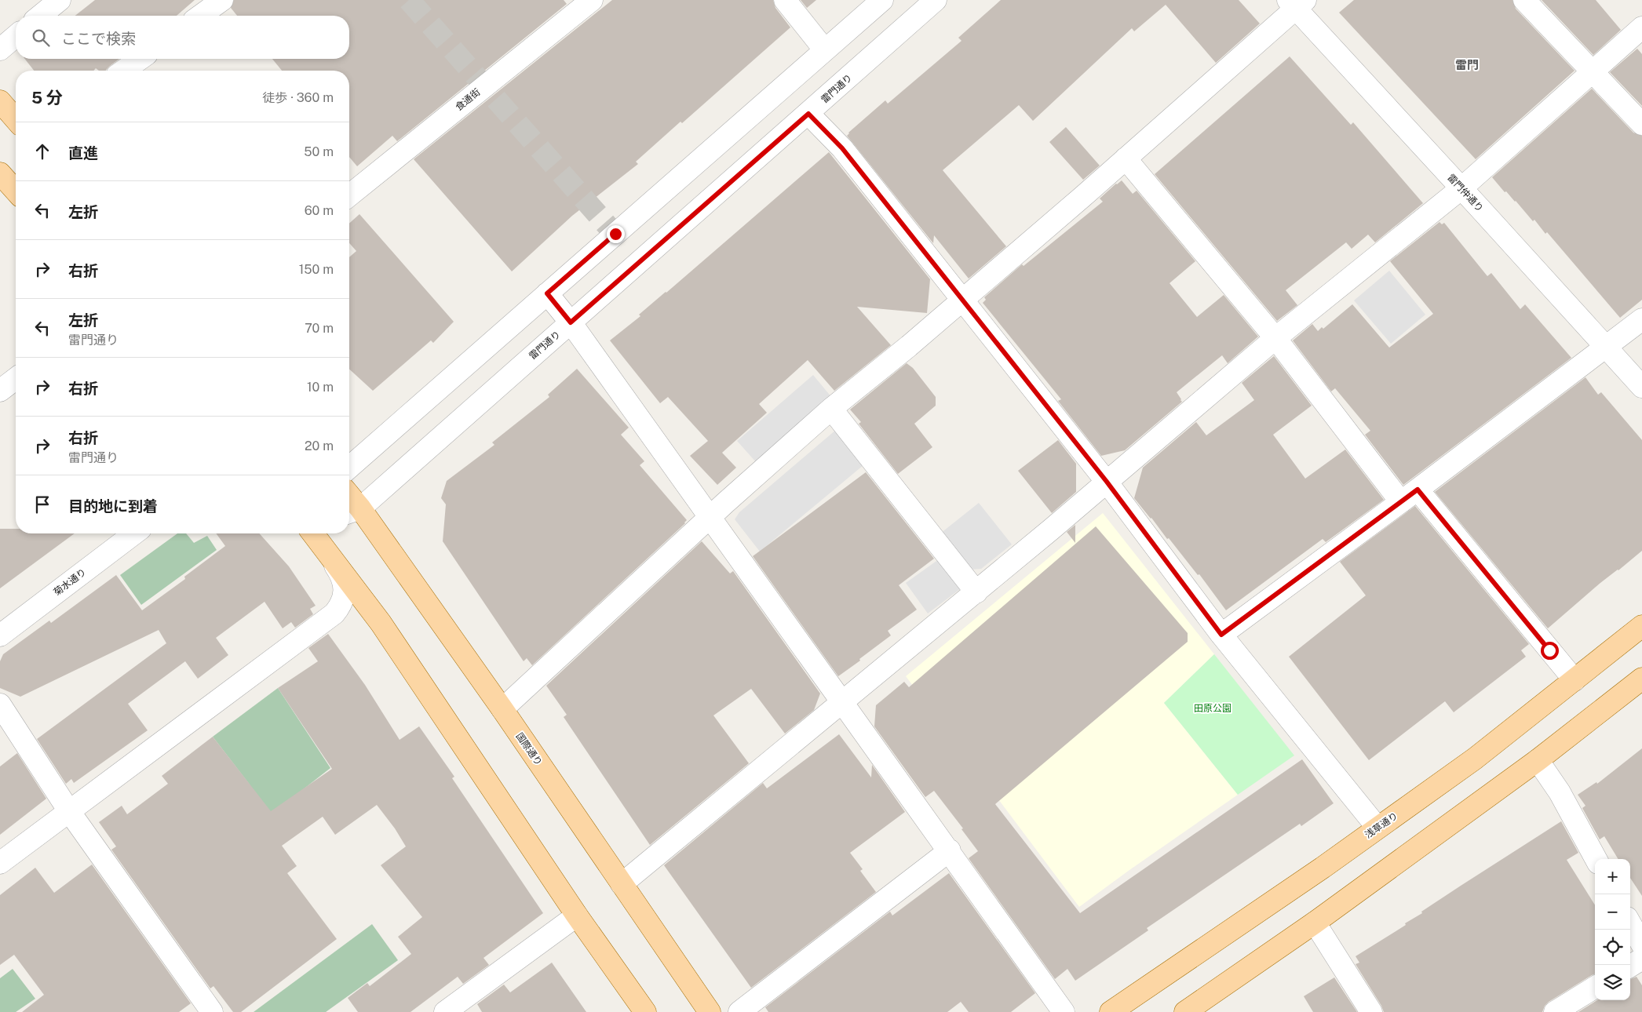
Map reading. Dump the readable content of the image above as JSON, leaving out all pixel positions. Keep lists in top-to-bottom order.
{
  "streets": {
    "main road": ["国際通り", "浅草通り"],
    "street": [
      "雷門通り",
      "食通街",
      "雷門仲通り",
      "菊水通り"
    ]
  },
  "crossings": [
    ["雷門通り", "国際通り"]
  ],
  "districts": ["雷門"],
  "parks": ["田原公園"],
  "page": {
    "search": "ここで検索",
    "heading": ["5 分", "徒歩 · 360 m"],
    "list": [
      ["直進", "50 m"],
      ["左折", "60 m"],
      ["右折", "150 m"],
      ["左折", "雷門通り", "70 m"],
      ["右折", "10 m"],
      ["右折", "雷門通り", "20 m"],
      "目的地に到着"
    ],
    "map_buttons": ["+", "−"]
  }
}
